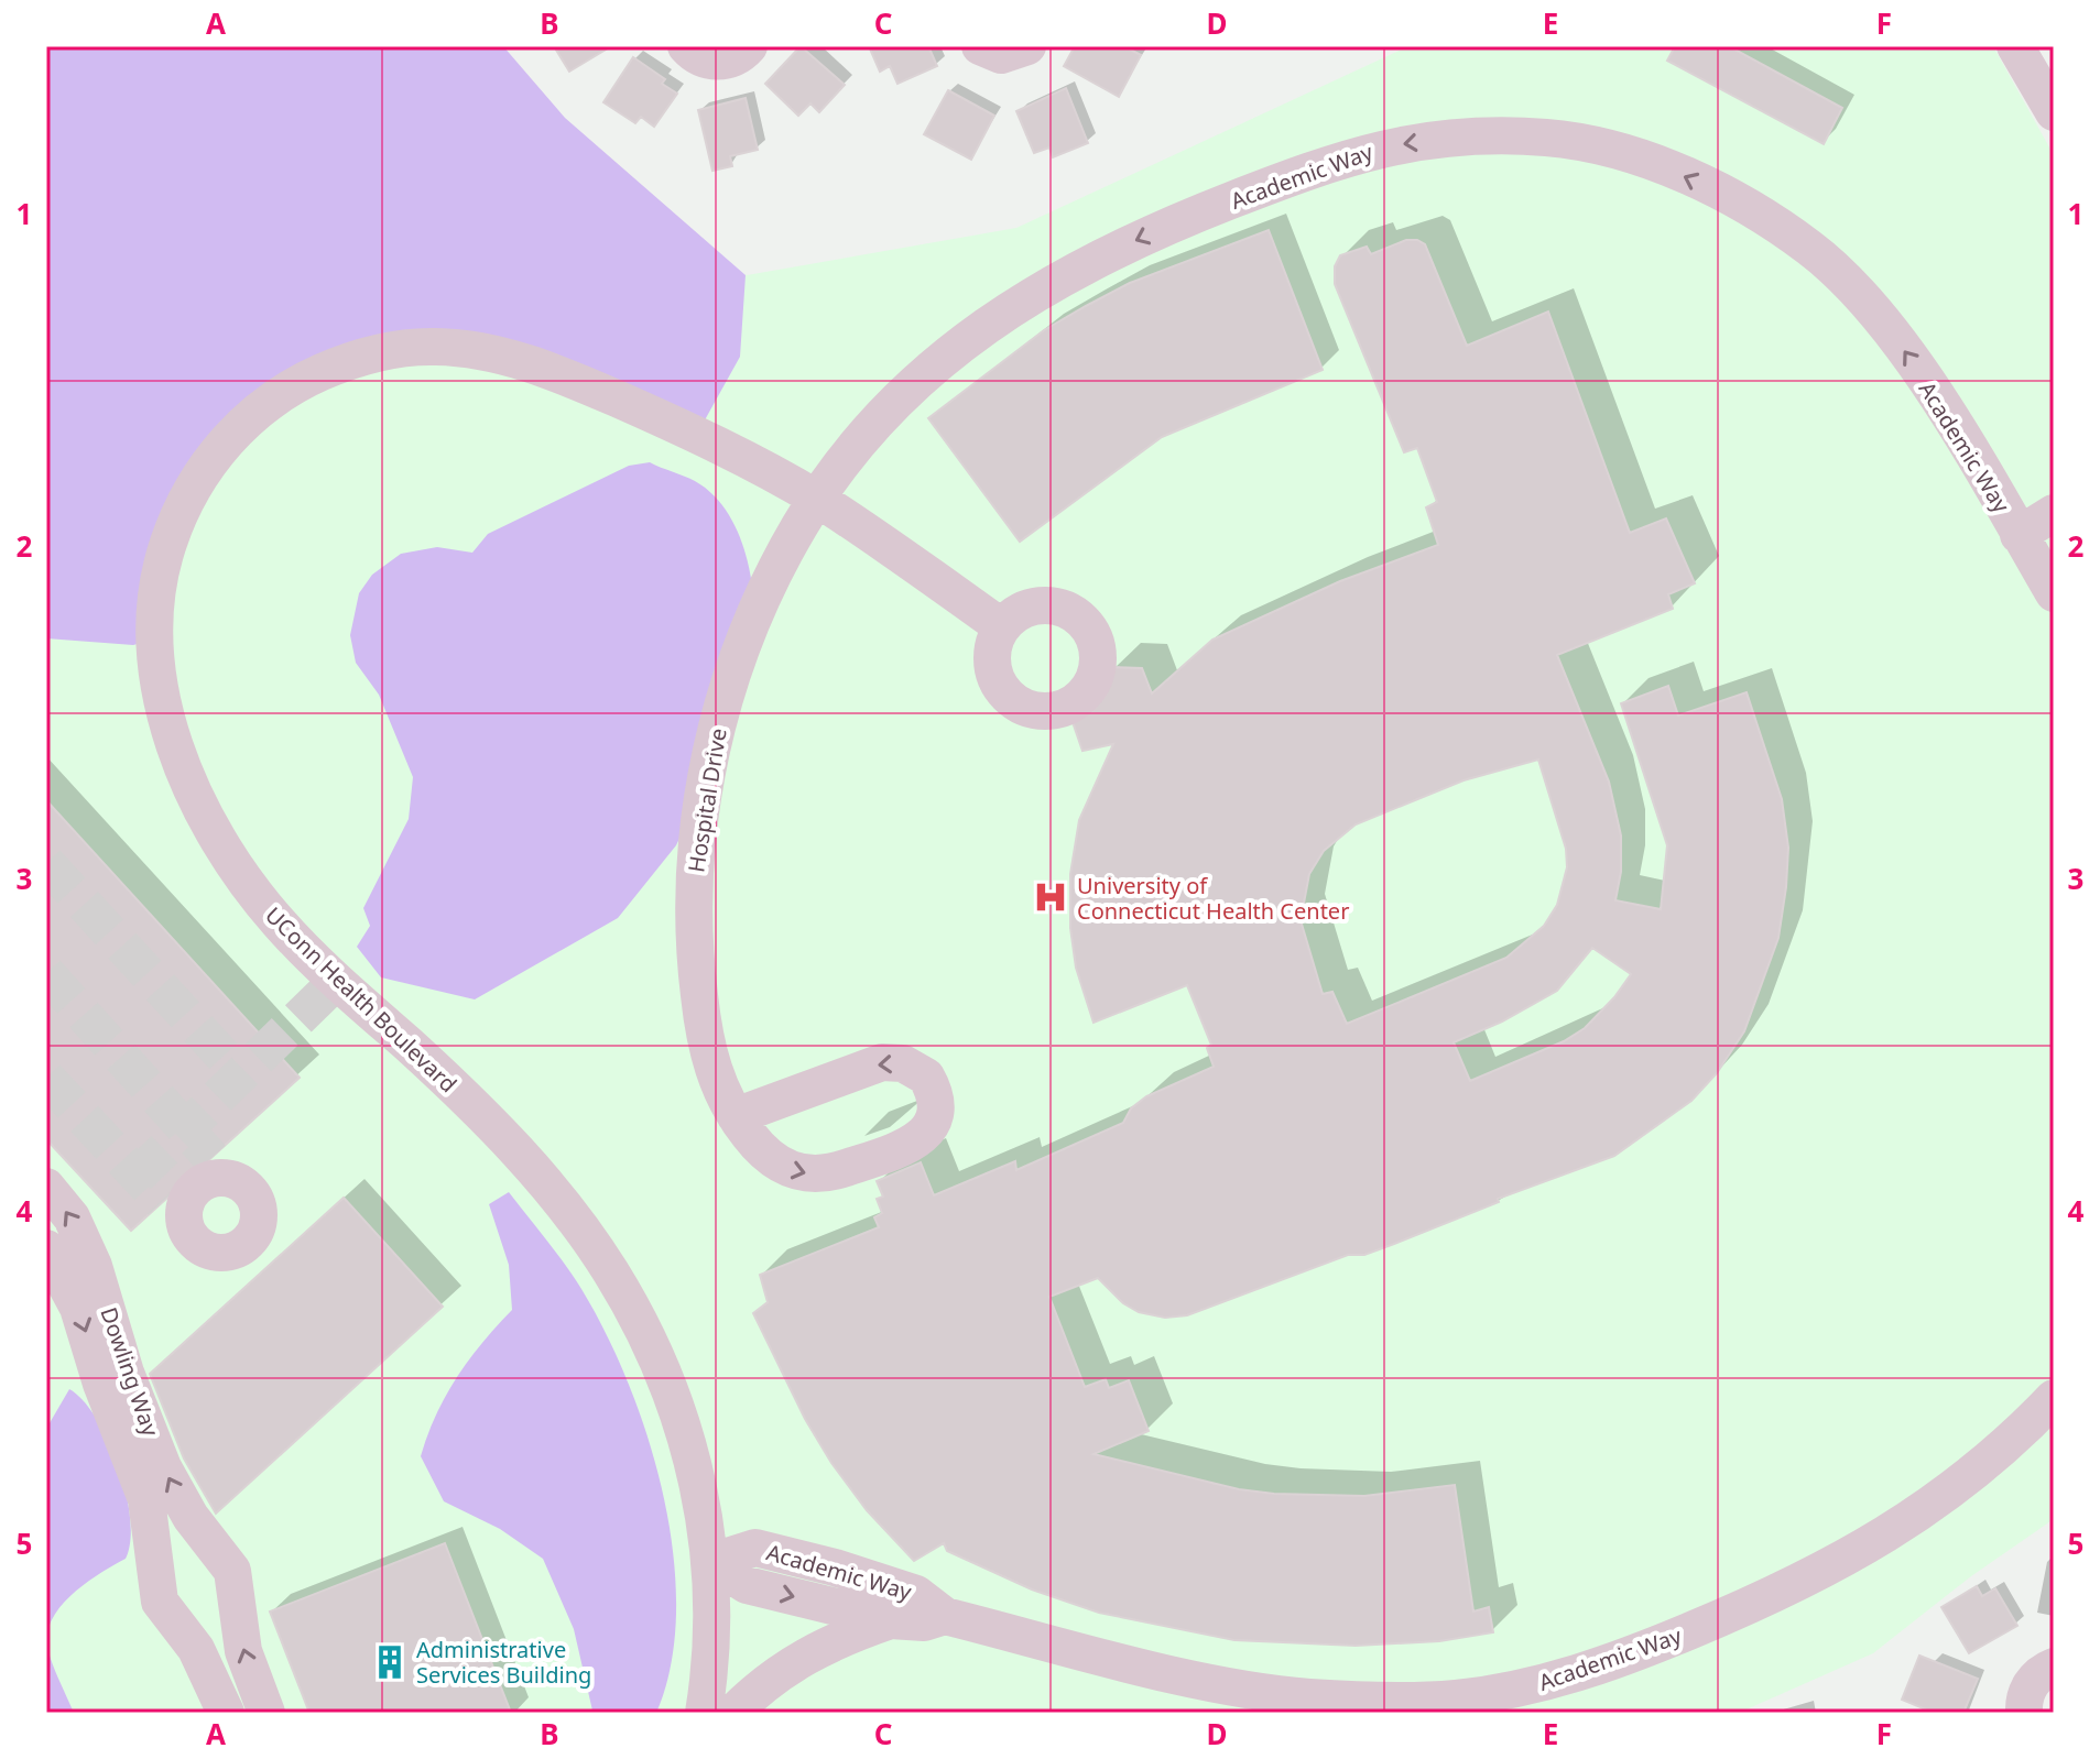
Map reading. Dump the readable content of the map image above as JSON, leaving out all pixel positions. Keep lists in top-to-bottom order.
{
  "streets": {
    "street": [
      "Academic Way",
      "Hospital Drive",
      "UConn Health Boulevard",
      "Dowling Way"
    ]
  },
  "crossings": [
    ["Academic Way", "Hospital Drive"],
    ["Academic Way", "UConn Health Boulevard"],
    ["Hospital Drive", "UConn Health Boulevard"]
  ],
  "places": {
    "hospital": ["University of Connecticut Health Center"],
    "building": ["Administrative Services Building"]
  },
  "grid": {
    "columns": [
      "A",
      "B",
      "C",
      "D",
      "E",
      "F"
    ],
    "rows": [
      "1",
      "2",
      "3",
      "4",
      "5"
    ]
  }
}
